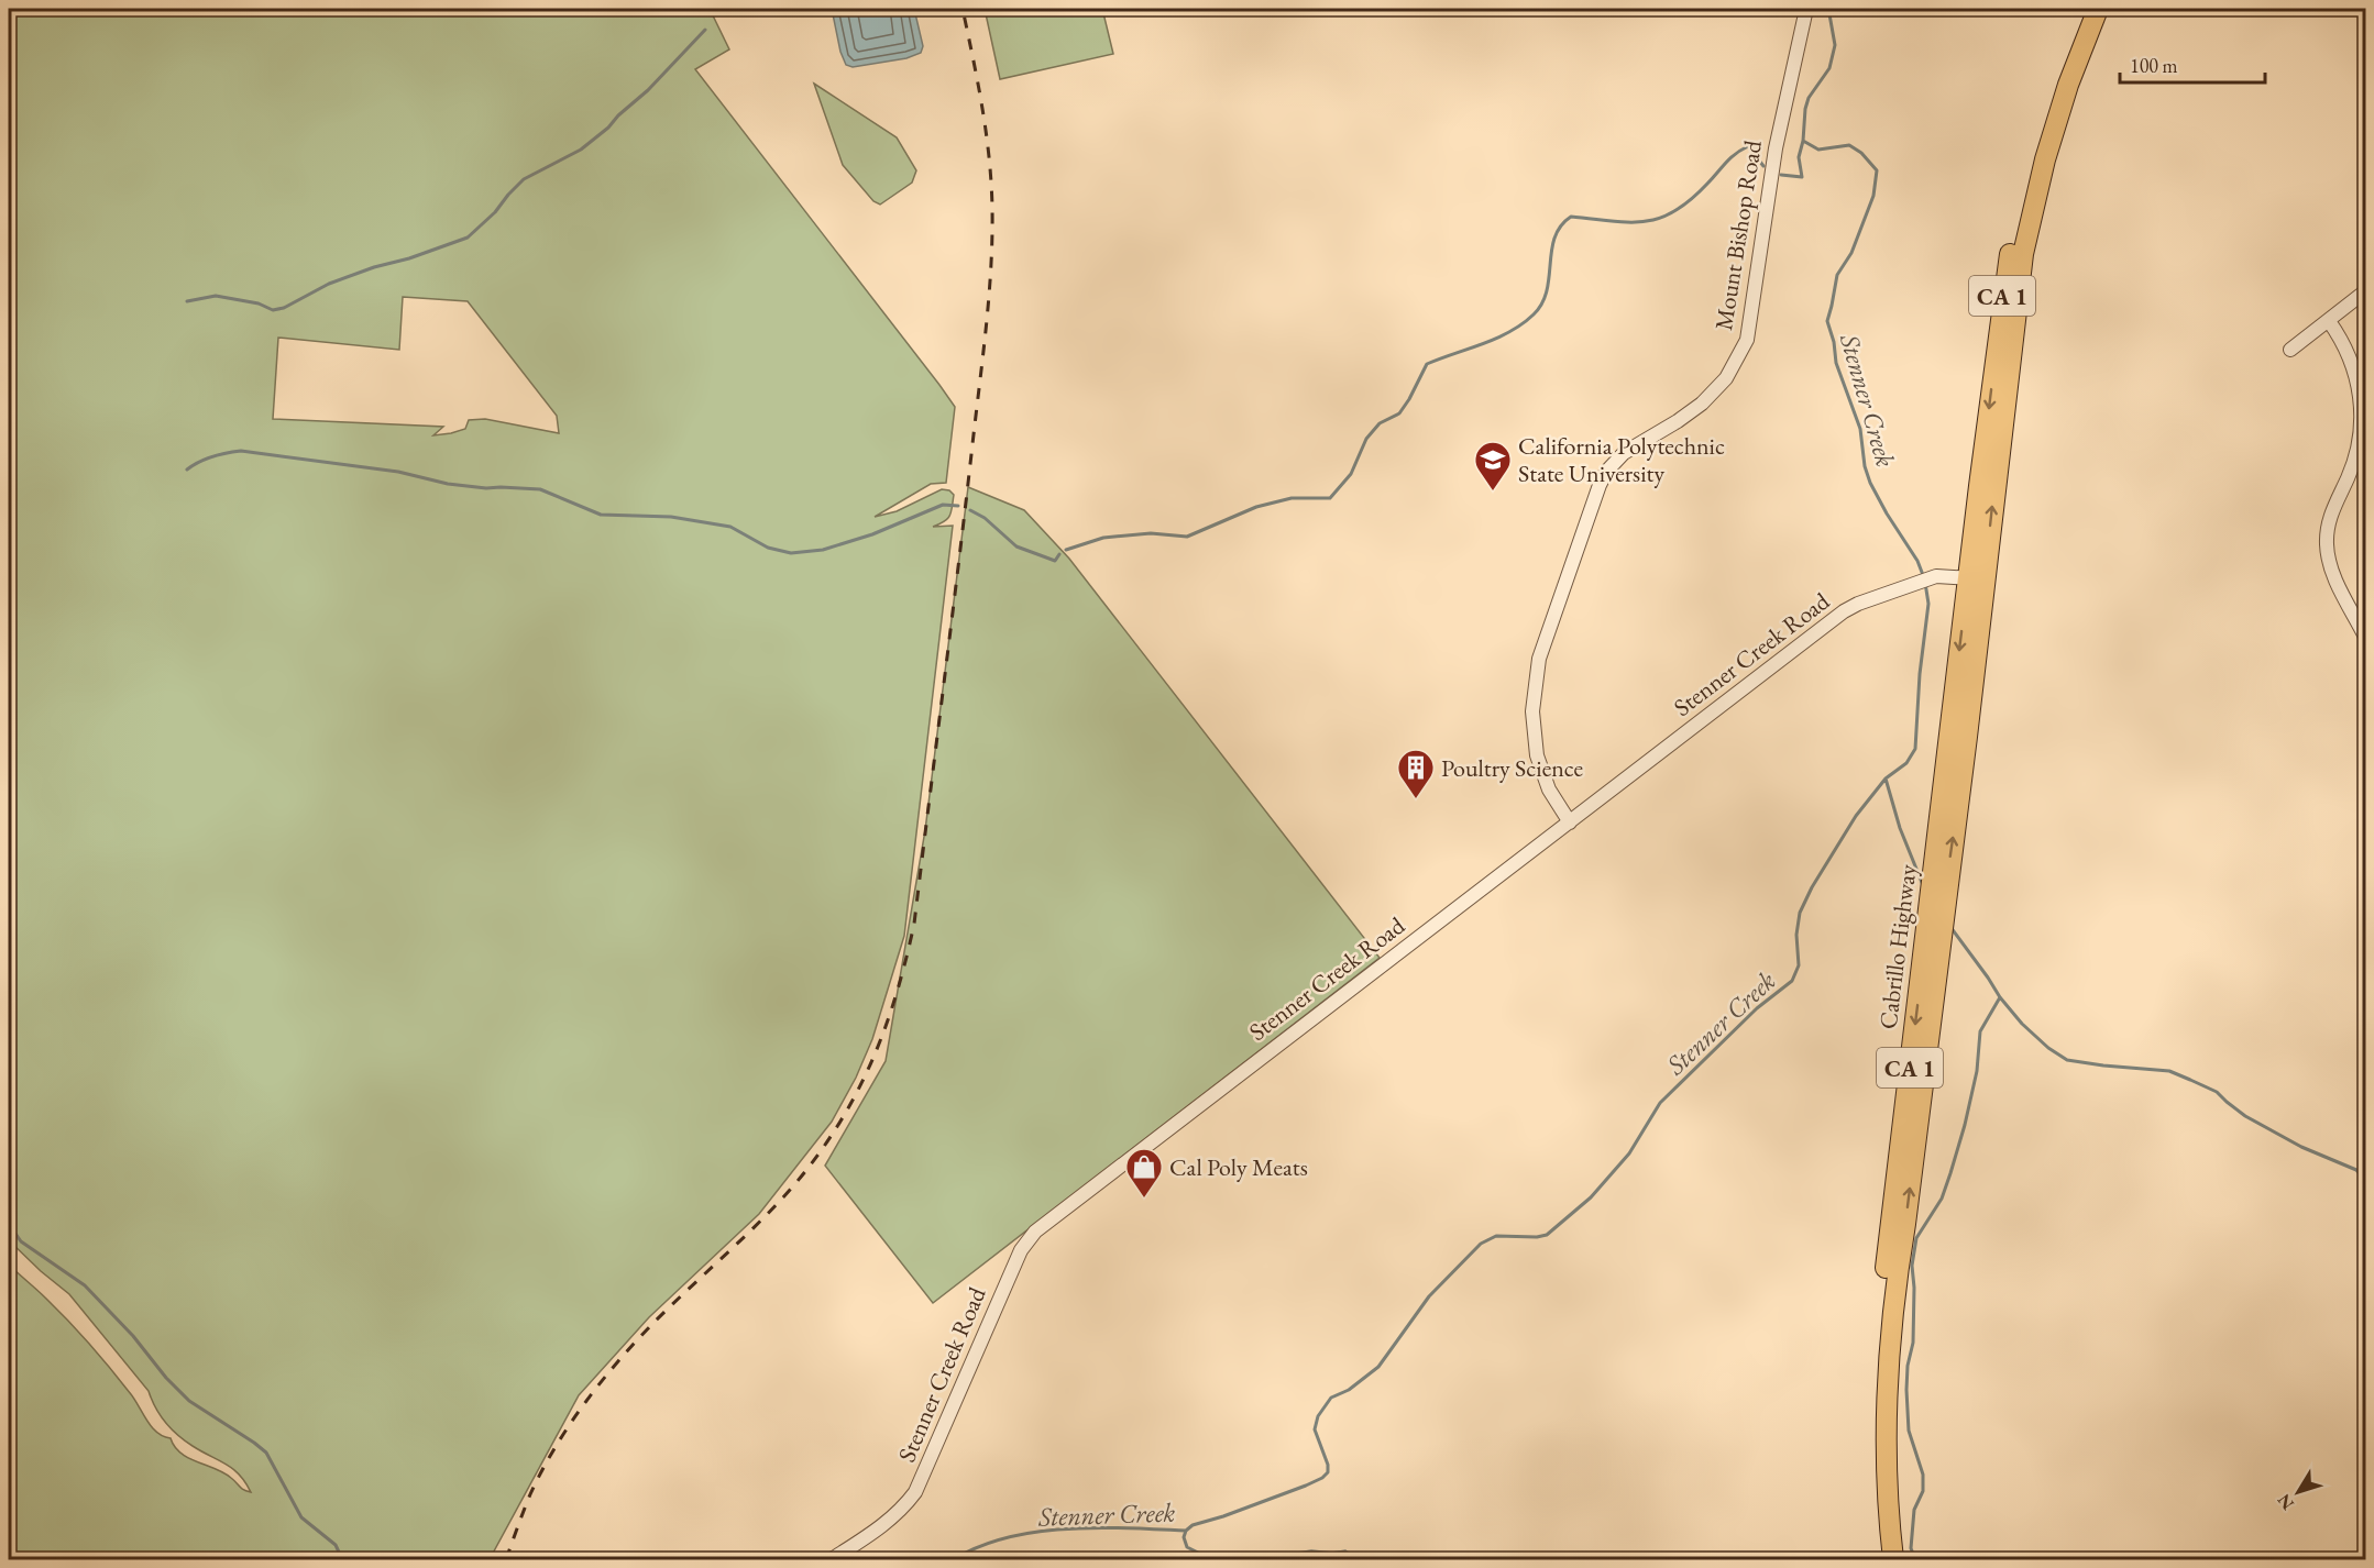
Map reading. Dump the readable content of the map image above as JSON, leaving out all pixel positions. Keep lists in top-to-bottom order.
{
  "streets": {
    "highway": ["CA 1", "Cabrillo Highway"],
    "street": ["Mount Bishop Road", "Stenner Creek Road"]
  },
  "crossings": [
    ["Mount Bishop Road", "Stenner Creek Road"],
    ["CA 1", "Stenner Creek Road"],
    ["CA 1", "Cabrillo Highway"],
    ["Stenner Creek Road", "Cabrillo Highway"]
  ],
  "water": ["Stenner Creek"],
  "places": {
    "school or university": ["California Polytechnic State University"],
    "building": ["Poultry Science"],
    "shop": ["Cal Poly Meats"]
  },
  "scale_bar": "100 m",
  "north": "bottom left"
}
